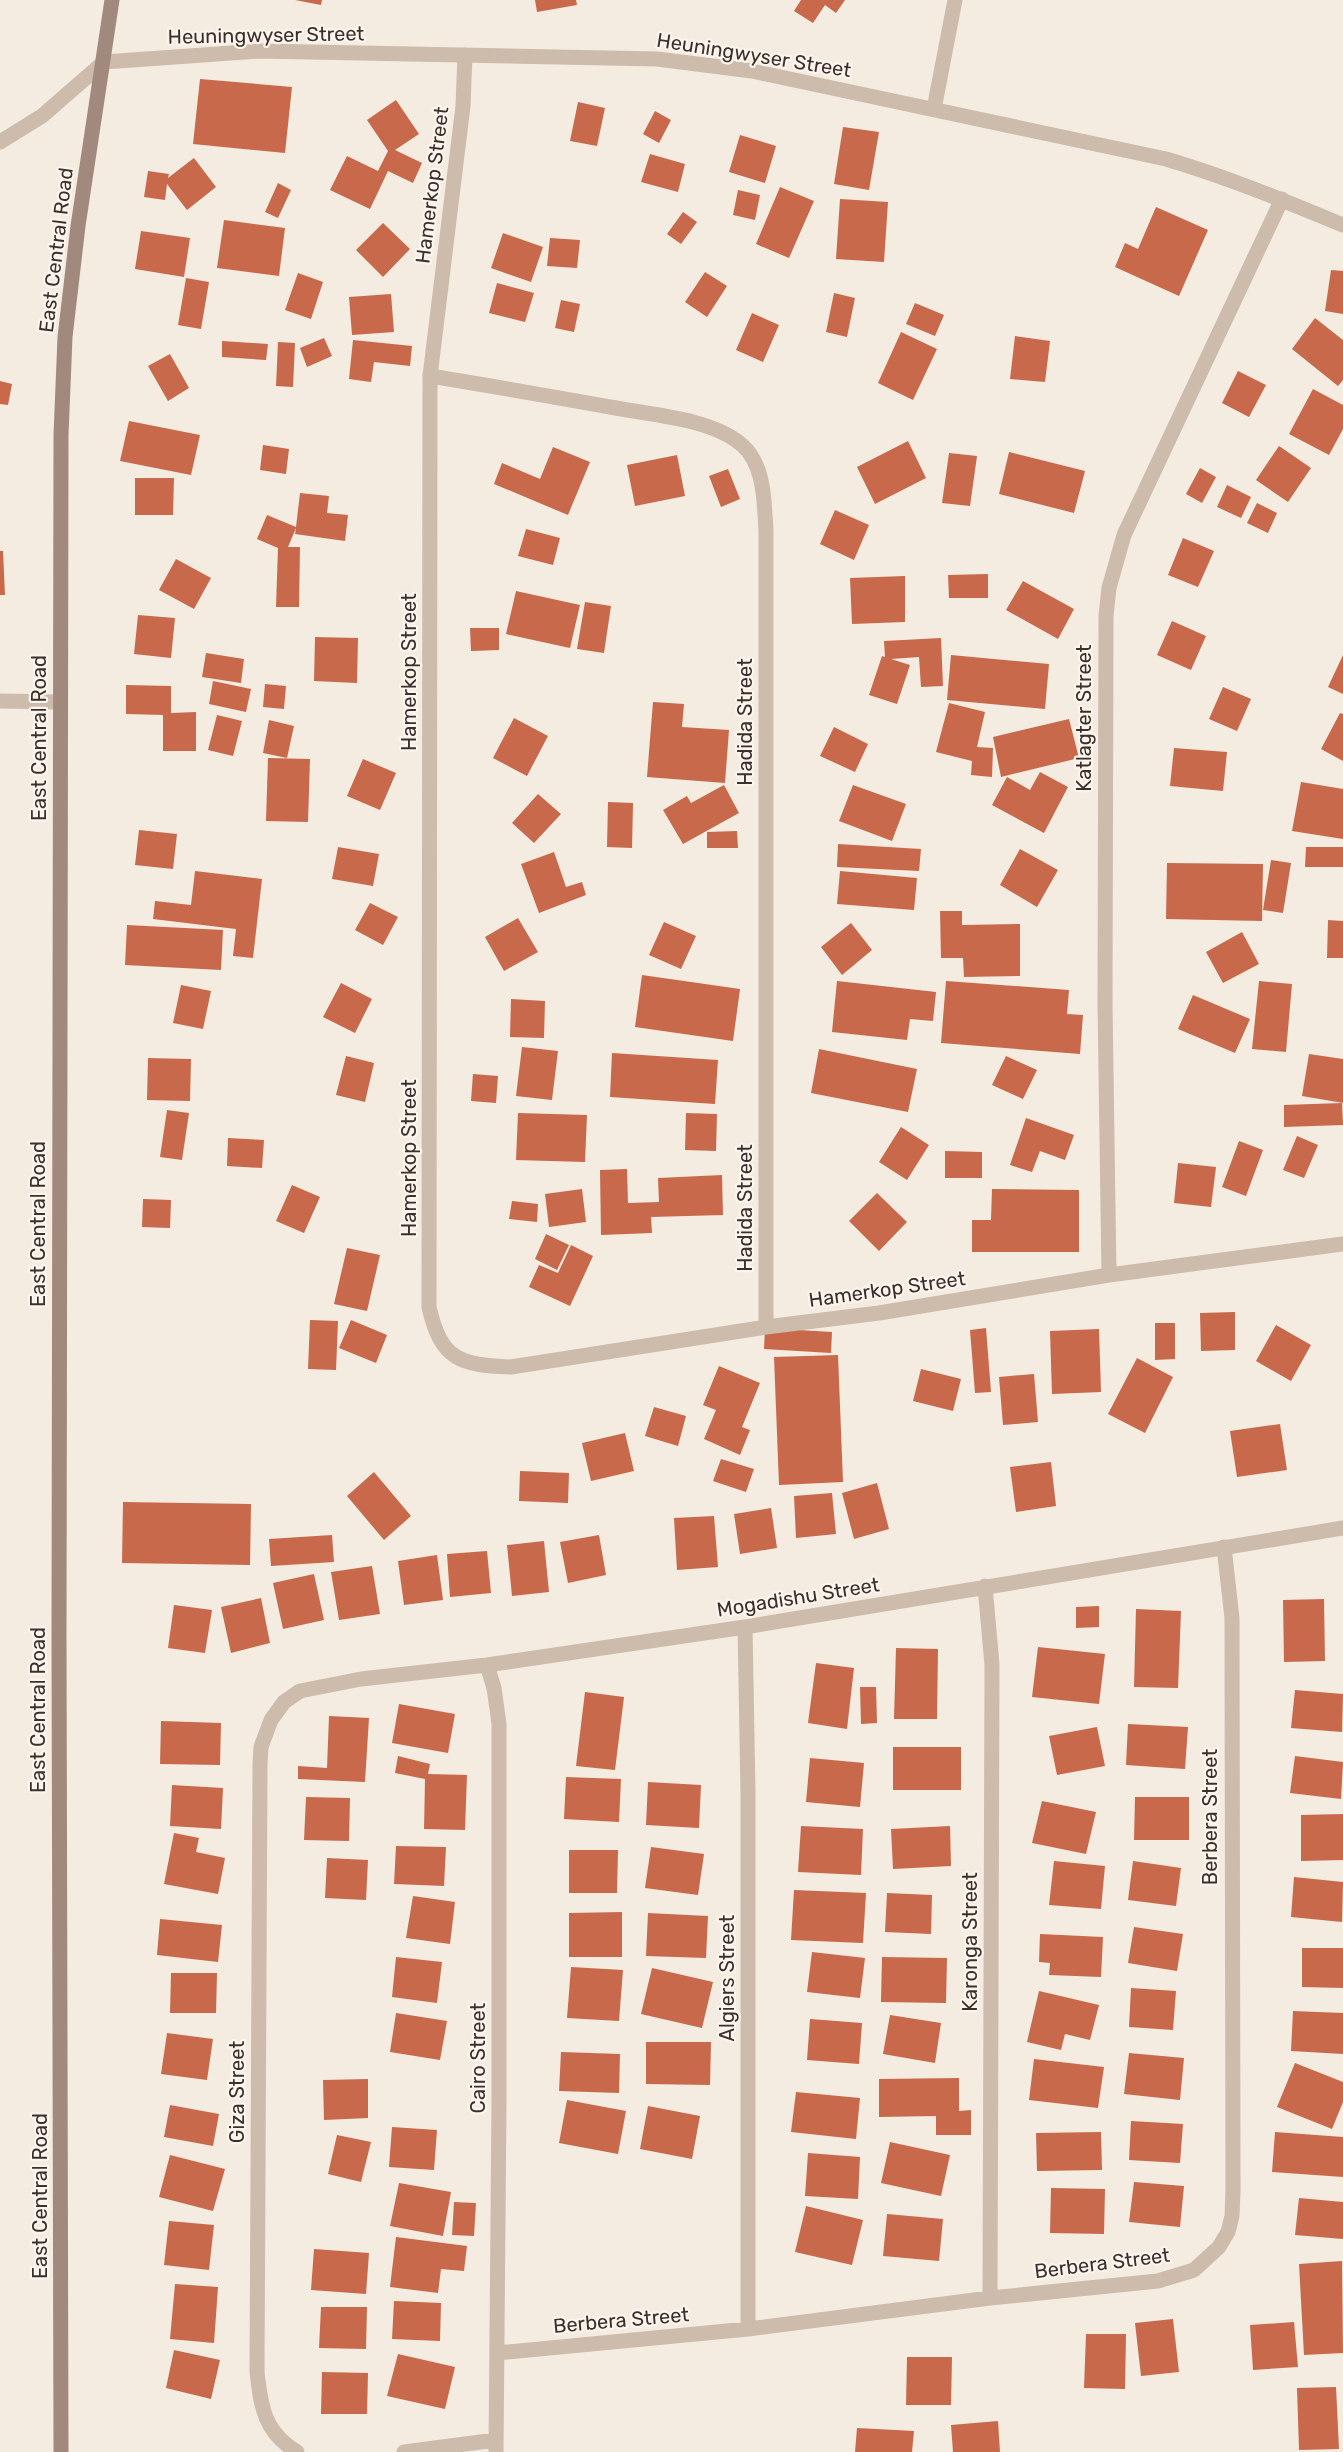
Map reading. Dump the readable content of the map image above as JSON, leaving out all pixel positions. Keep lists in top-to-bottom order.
{
  "streets": {
    "street": [
      "Heuningwyser Street",
      "Hamerkop Street",
      "East Central Road",
      "Katlagter Street",
      "Hadida Street",
      "Mogadishu Street",
      "Berbera Street",
      "Karonga Street",
      "Algiers Street",
      "Cairo Street",
      "Giza Street"
    ]
  },
  "crossings": [
    ["Heuningwyser Street", "Hamerkop Street"],
    ["Heuningwyser Street", "East Central Road"],
    ["Heuningwyser Street", "Katlagter Street"],
    ["Hamerkop Street", "Katlagter Street"],
    ["Hamerkop Street", "Hadida Street"],
    ["Mogadishu Street", "Berbera Street"],
    ["Mogadishu Street", "Karonga Street"],
    ["Mogadishu Street", "Algiers Street"],
    ["Mogadishu Street", "Cairo Street"],
    ["Mogadishu Street", "Giza Street"],
    ["Berbera Street", "Karonga Street"],
    ["Berbera Street", "Algiers Street"],
    ["Berbera Street", "Cairo Street"]
  ]
}
